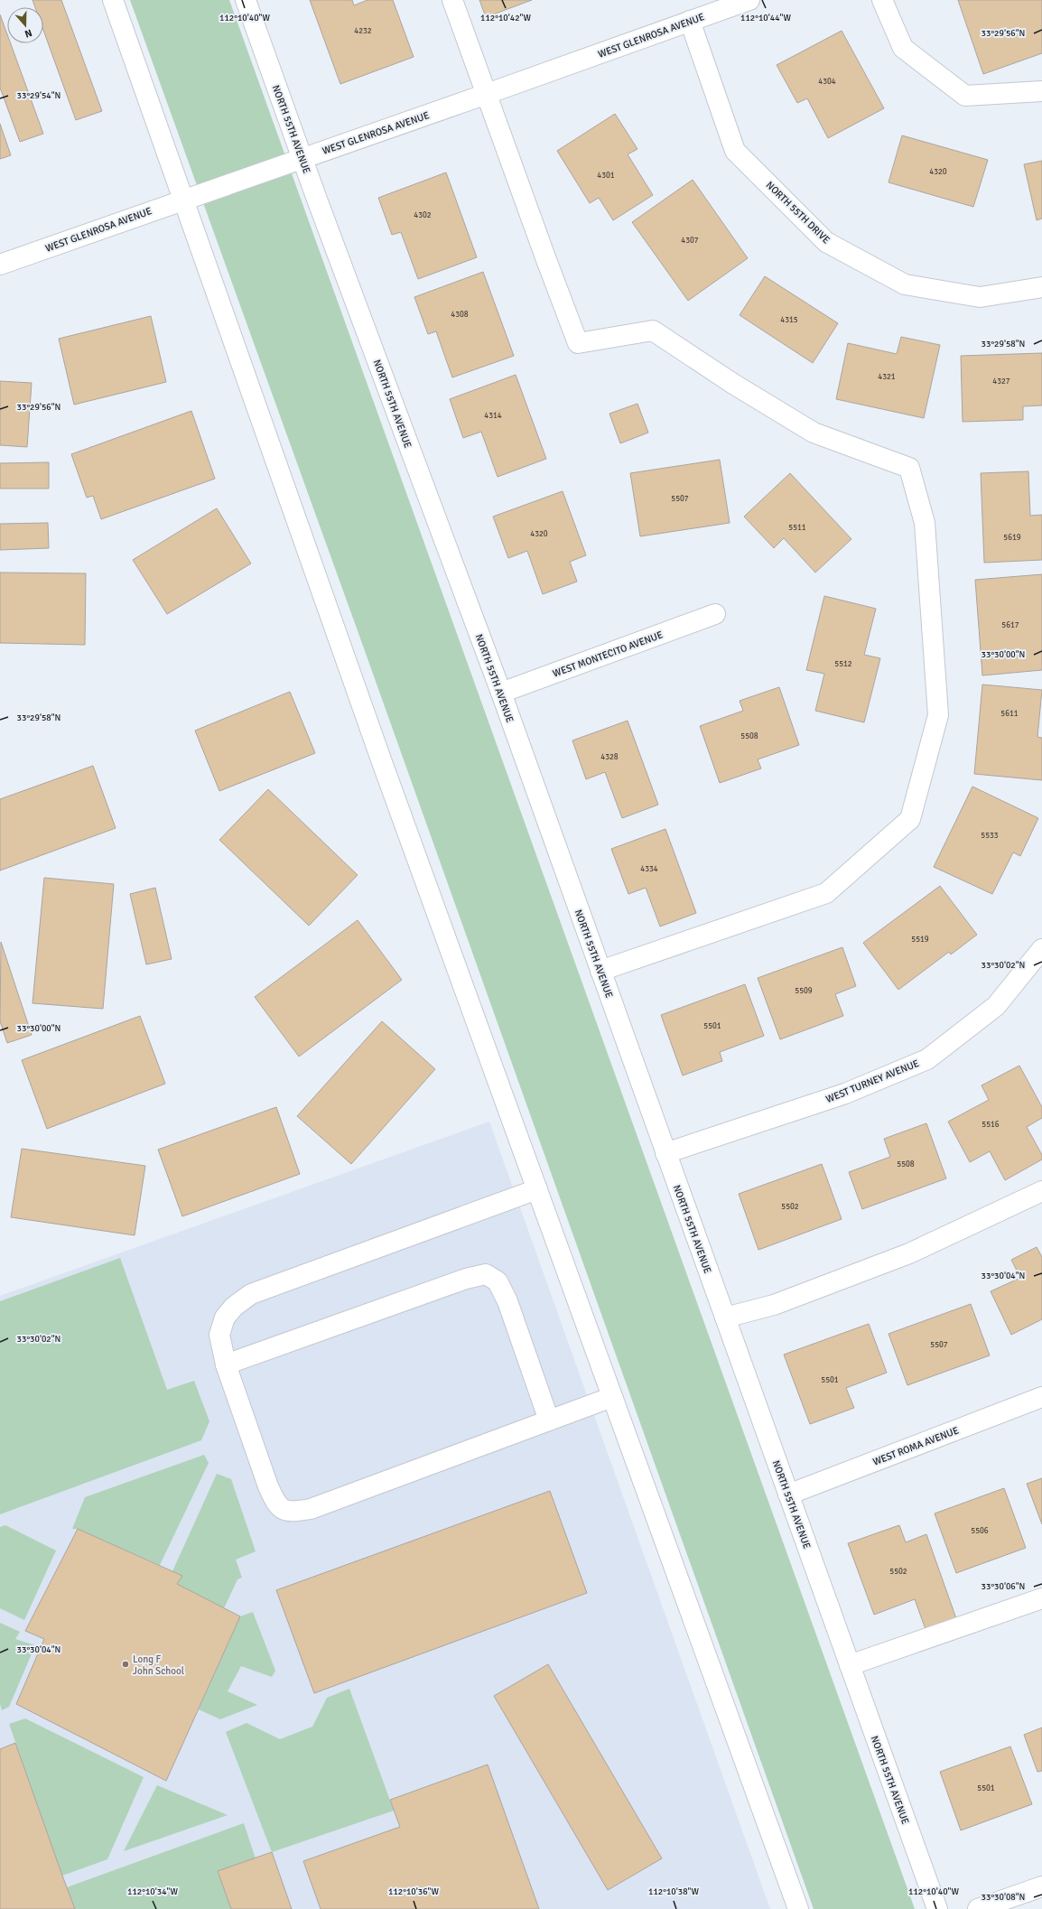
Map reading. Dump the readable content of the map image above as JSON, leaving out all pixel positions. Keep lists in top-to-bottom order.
{
  "streets": {
    "street": [
      "WEST GLENROSA AVENUE",
      "NORTH 55TH AVENUE",
      "NORTH 55TH DRIVE",
      "WEST MONTECITO AVENUE",
      "WEST TURNEY AVENUE",
      "WEST ROMA AVENUE"
    ]
  },
  "crossings": [
    ["WEST GLENROSA AVENUE", "NORTH 55TH AVENUE"],
    ["WEST GLENROSA AVENUE", "NORTH 55TH DRIVE"],
    ["NORTH 55TH AVENUE", "WEST MONTECITO AVENUE"],
    ["NORTH 55TH AVENUE", "WEST TURNEY AVENUE"],
    ["NORTH 55TH AVENUE", "WEST ROMA AVENUE"]
  ],
  "places": ["Long F John School"],
  "house_numbers": [
    "4232",
    "4304",
    "4320",
    "4301",
    "4302",
    "4307",
    "4308",
    "4315",
    "4321",
    "4327",
    "4314",
    "5507",
    "5511",
    "4320",
    "5619",
    "5617",
    "5512",
    "5611",
    "5508",
    "4328",
    "5533",
    "4334",
    "5519",
    "5509",
    "5501",
    "5516",
    "5508",
    "5502",
    "5507",
    "5501",
    "5506",
    "5502",
    "5501"
  ],
  "north": "bottom",
  "coordinates": [
    "112°10'42\"W",
    "112°10'44\"W",
    "112°10'40\"W",
    "33°29'56\"N",
    "33°29'54\"N",
    "33°29'58\"N",
    "33°30'00\"N",
    "33°30'02\"N",
    "33°30'04\"N",
    "33°30'06\"N",
    "112°10'34\"W",
    "112°10'36\"W",
    "112°10'38\"W",
    "33°30'08\"N"
  ]
}
